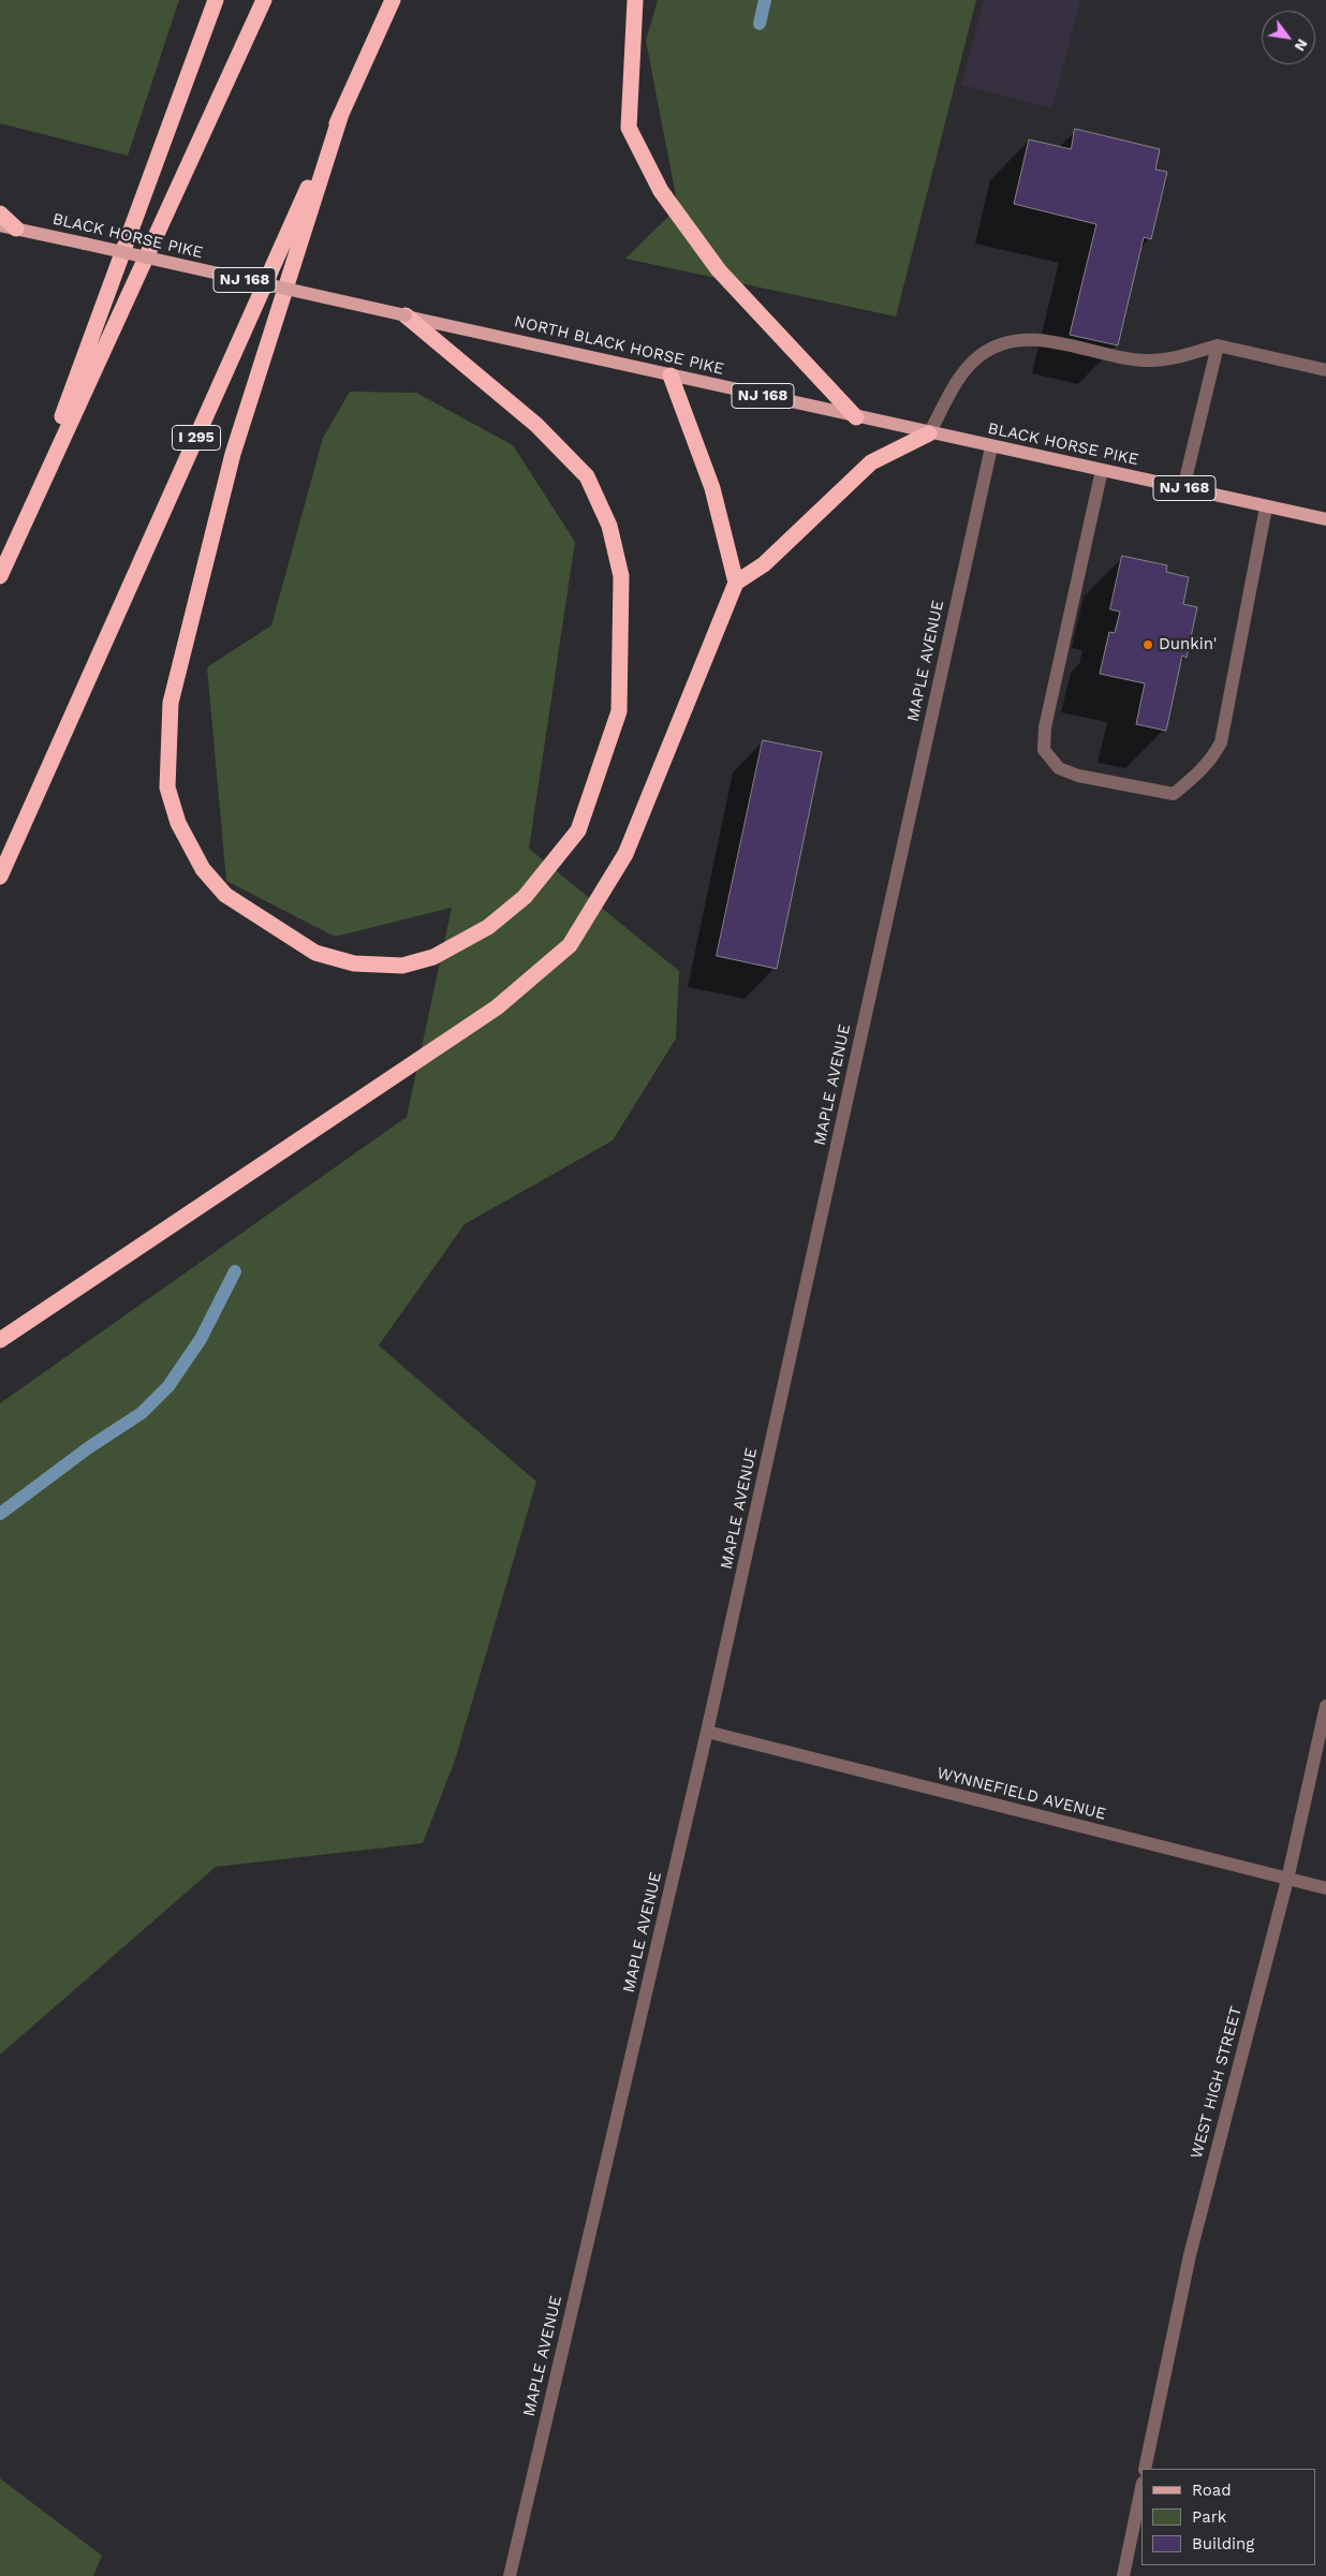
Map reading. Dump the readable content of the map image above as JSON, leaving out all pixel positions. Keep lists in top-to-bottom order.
{
  "streets": {
    "highway": ["I 295"],
    "main road": ["BLACK HORSE PIKE", "NJ 168", "NORTH BLACK HORSE PIKE"],
    "street": ["MAPLE AVENUE", "WYNNEFIELD AVENUE", "WEST HIGH STREET"]
  },
  "crossings": [
    ["BLACK HORSE PIKE", "NORTH BLACK HORSE PIKE"],
    ["BLACK HORSE PIKE", "MAPLE AVENUE"],
    ["MAPLE AVENUE", "WYNNEFIELD AVENUE"],
    ["WYNNEFIELD AVENUE", "WEST HIGH STREET"]
  ],
  "places": ["Dunkin'"],
  "legend": ["Road", "Park", "Building"],
  "north": "bottom right"
}
